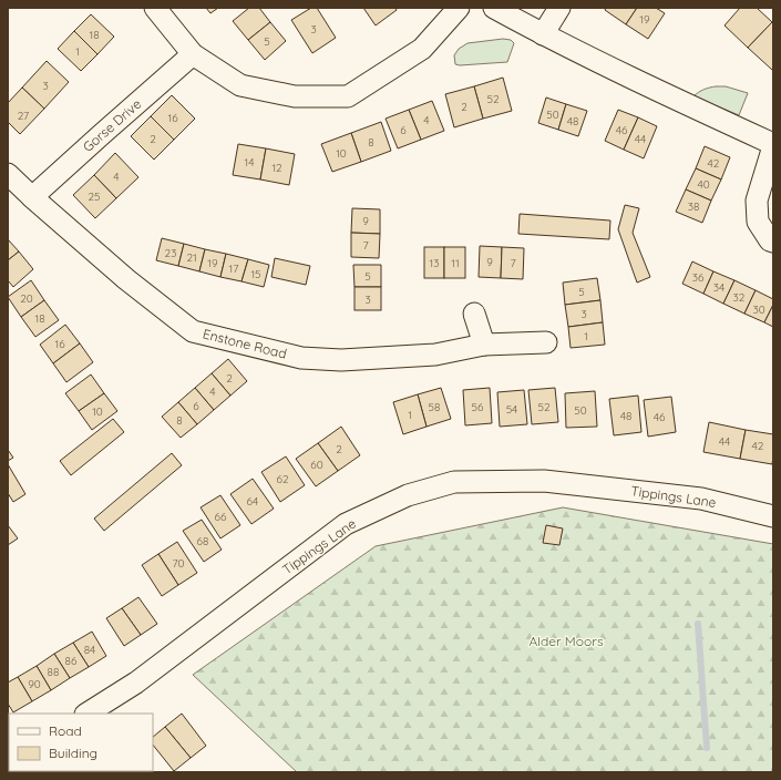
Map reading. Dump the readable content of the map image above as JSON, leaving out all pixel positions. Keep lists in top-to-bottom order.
{
  "streets": {
    "street": ["Gorse Drive", "Enstone Road", "Tippings Lane"]
  },
  "crossings": [
    ["Gorse Drive", "Enstone Road"]
  ],
  "parks": ["Alder Moors"],
  "house_numbers": [
    "19",
    "3",
    "18",
    "5",
    "1",
    "3",
    "52",
    "2",
    "50",
    "27",
    "16",
    "4",
    "48",
    "6",
    "46",
    "2",
    "44",
    "8",
    "10",
    "14",
    "42",
    "12",
    "4",
    "40",
    "25",
    "38",
    "9",
    "7",
    "23",
    "21",
    "9",
    "19",
    "13",
    "11",
    "7",
    "17",
    "15",
    "5",
    "36",
    "34",
    "5",
    "32",
    "20",
    "3",
    "30",
    "3",
    "18",
    "1",
    "16",
    "2",
    "4",
    "6",
    "58",
    "56",
    "52",
    "54",
    "50",
    "10",
    "1",
    "48",
    "46",
    "8",
    "44",
    "42",
    "2",
    "60",
    "62",
    "64",
    "66",
    "68",
    "70",
    "84",
    "86",
    "88",
    "90"
  ],
  "legend": ["Road", "Building"]
}
